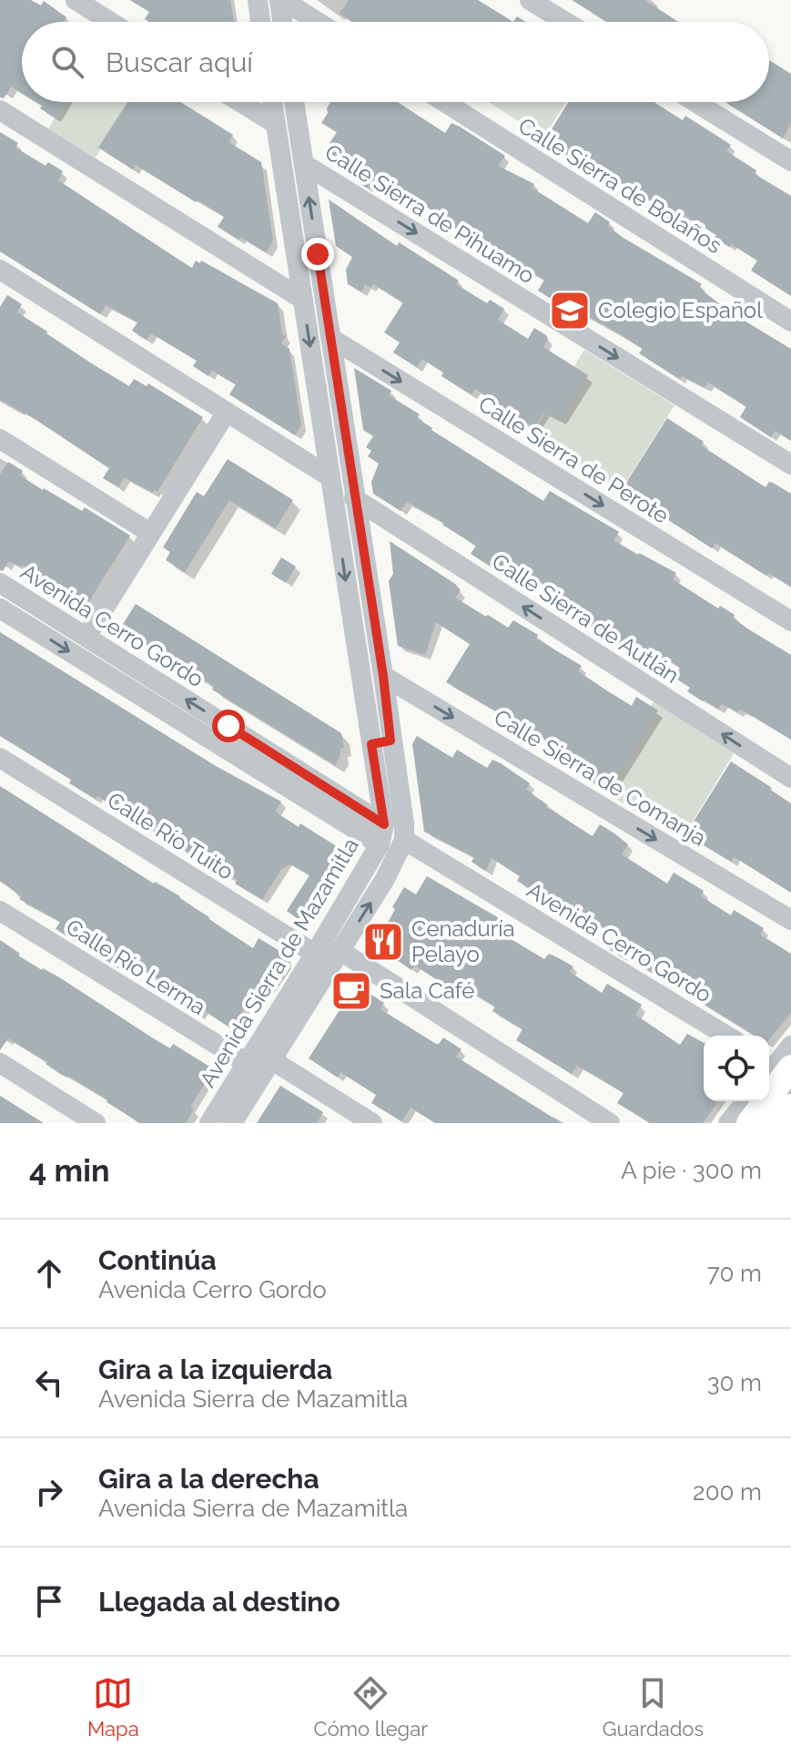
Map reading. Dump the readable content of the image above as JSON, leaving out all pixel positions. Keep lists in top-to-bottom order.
{
  "streets": {
    "street": [
      "Calle Sierra de Bolaños",
      "Calle Sierra de Pihuamo",
      "Calle Sierra de Perote",
      "Calle Sierra de Autlán",
      "Avenida Cerro Gordo",
      "Calle Sierra de Comanja",
      "Calle Río Tuito",
      "Avenida Sierra de Mazamitla",
      "Calle Río Lerma"
    ]
  },
  "crossings": [
    ["Calle Sierra de Pihuamo", "Avenida Sierra de Mazamitla"],
    ["Calle Sierra de Perote", "Avenida Sierra de Mazamitla"],
    ["Calle Sierra de Autlán", "Avenida Sierra de Mazamitla"],
    ["Avenida Cerro Gordo", "Avenida Sierra de Mazamitla"],
    ["Calle Sierra de Comanja", "Avenida Sierra de Mazamitla"],
    ["Calle Río Tuito", "Avenida Sierra de Mazamitla"],
    ["Avenida Sierra de Mazamitla", "Calle Río Lerma"]
  ],
  "one_way": [
    "Calle Sierra de Pihuamo",
    "Calle Sierra de Perote",
    "Calle Sierra de Autlán",
    "Calle Sierra de Comanja"
  ],
  "places": {
    "school or university": ["Colegio Español"],
    "restaurant": ["Cenaduría Pelayo"],
    "cafe": ["Sala Café"]
  },
  "page": {
    "search": "Buscar aquí",
    "heading": ["4 min", "A pie · 300 m"],
    "list": [
      ["Continúa", "Avenida Cerro Gordo", "70 m"],
      ["Gira a la izquierda", "Avenida Sierra de Mazamitla", "30 m"],
      ["Gira a la derecha", "Avenida Sierra de Mazamitla", "200 m"],
      "Llegada al destino"
    ],
    "nav": ["Mapa", "Cómo llegar", "Guardados"]
  }
}
